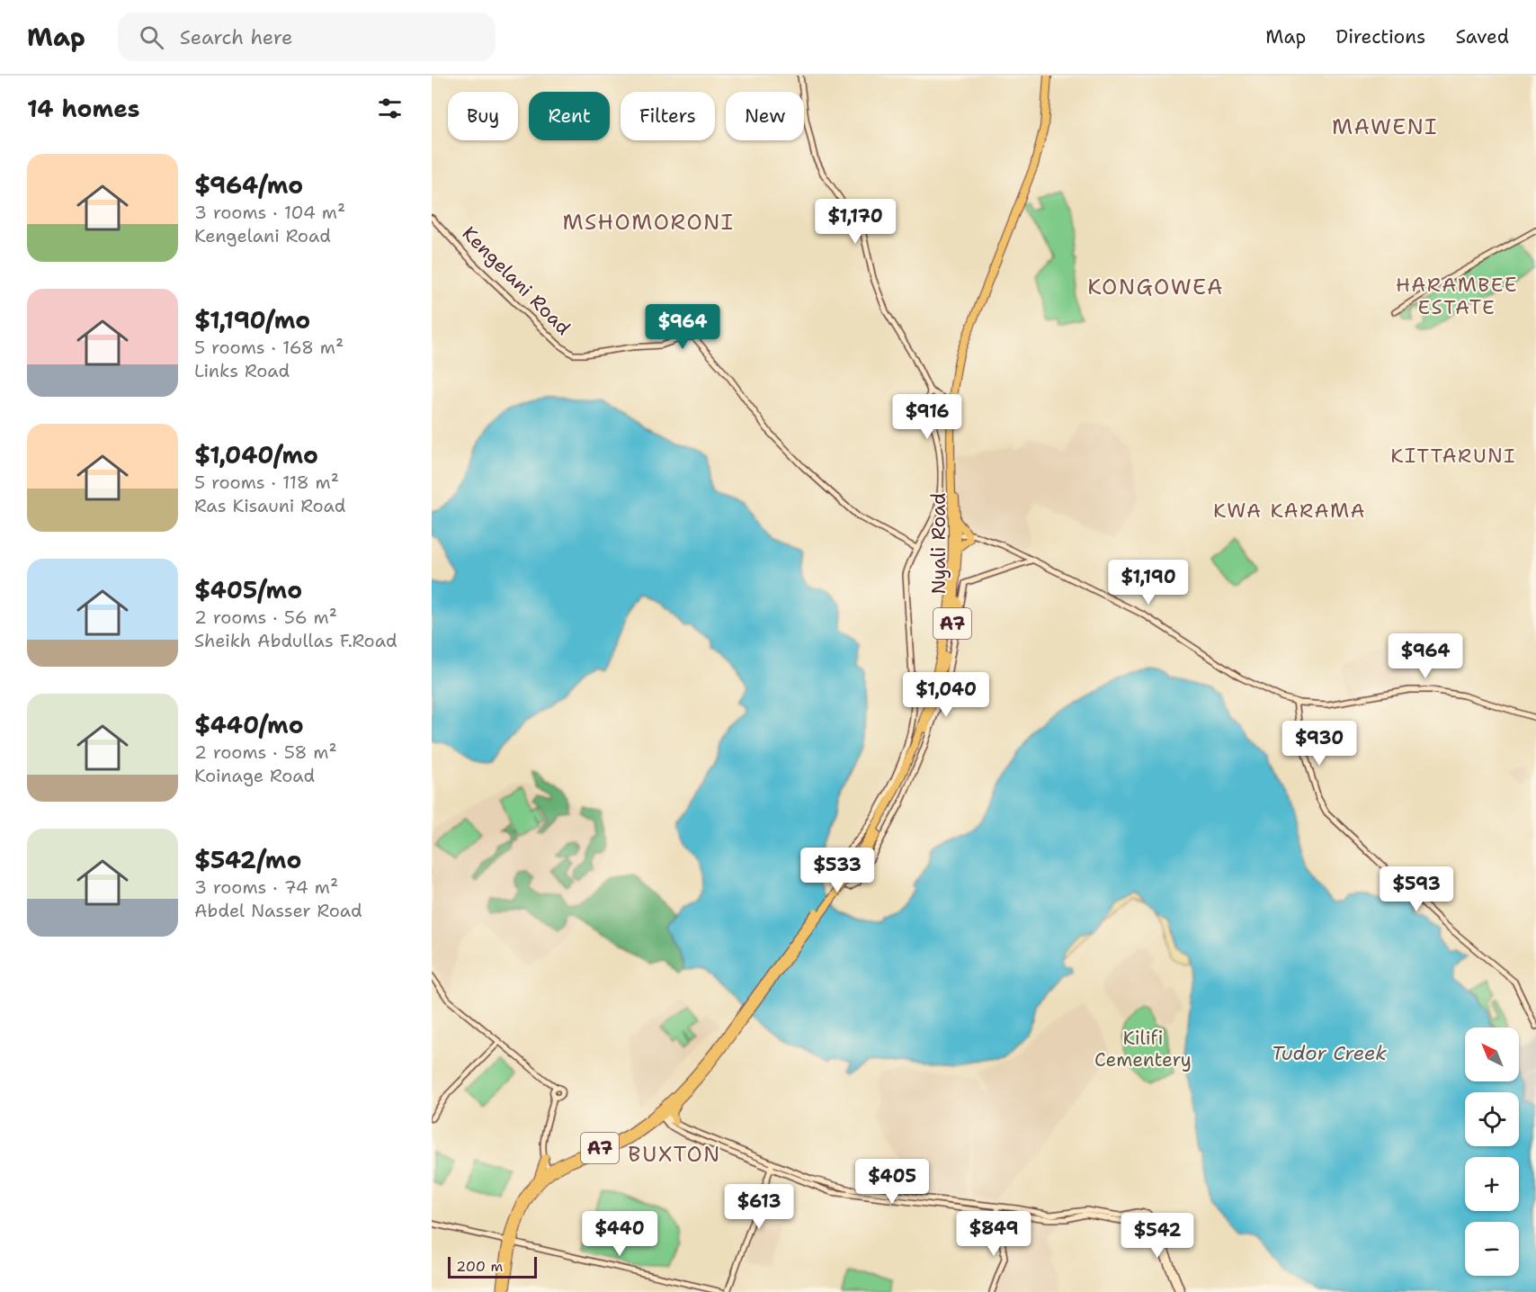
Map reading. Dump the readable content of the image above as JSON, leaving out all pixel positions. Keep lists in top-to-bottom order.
{
  "streets": {
    "highway": ["Nyali Road", "A7"],
    "main road": ["Kengelani Road"]
  },
  "crossings": [
    ["Nyali Road", "A7"]
  ],
  "districts": [
    "MAWENI",
    "MSHOMORONI",
    "HARAMBEE ESTATE",
    "KONGOWEA",
    "KITTARUNI",
    "KWA KARAMA",
    "BUXTON"
  ],
  "water": ["Tudor Creek"],
  "parks": ["Kilifi Cementery"],
  "scale_bar": "200 m",
  "north": "top left",
  "page": {
    "header": "Map",
    "search": "Search here",
    "nav": ["Map", "Directions", "Saved"],
    "heading": "14 homes",
    "chip": [
      "Buy",
      "Rent",
      "Filters",
      "New"
    ],
    "list": [
      {
        "name": "$964/mo",
        "note": "3 rooms · 104 m² · Kengelani Road"
      },
      {
        "name": "$1,190/mo",
        "note": "5 rooms · 168 m² · Links Road"
      },
      {
        "name": "$1,040/mo",
        "note": "5 rooms · 118 m² · Ras Kisauni Road"
      },
      {
        "name": "$405/mo",
        "note": "2 rooms · 56 m² · Sheikh Abdullas F.Road"
      },
      {
        "name": "$440/mo",
        "note": "2 rooms · 58 m² · Koinage Road"
      },
      {
        "name": "$542/mo",
        "note": "3 rooms · 74 m² · Abdel Nasser Road"
      }
    ],
    "price": [
      "$1,170",
      "$964",
      "$916",
      "$1,190",
      "$964",
      "$1,040",
      "$930",
      "$533",
      "$593",
      "$405",
      "$613",
      "$440",
      "$849",
      "$542"
    ],
    "map_buttons": ["+", "−"],
    "scale": "200 m"
  }
}
